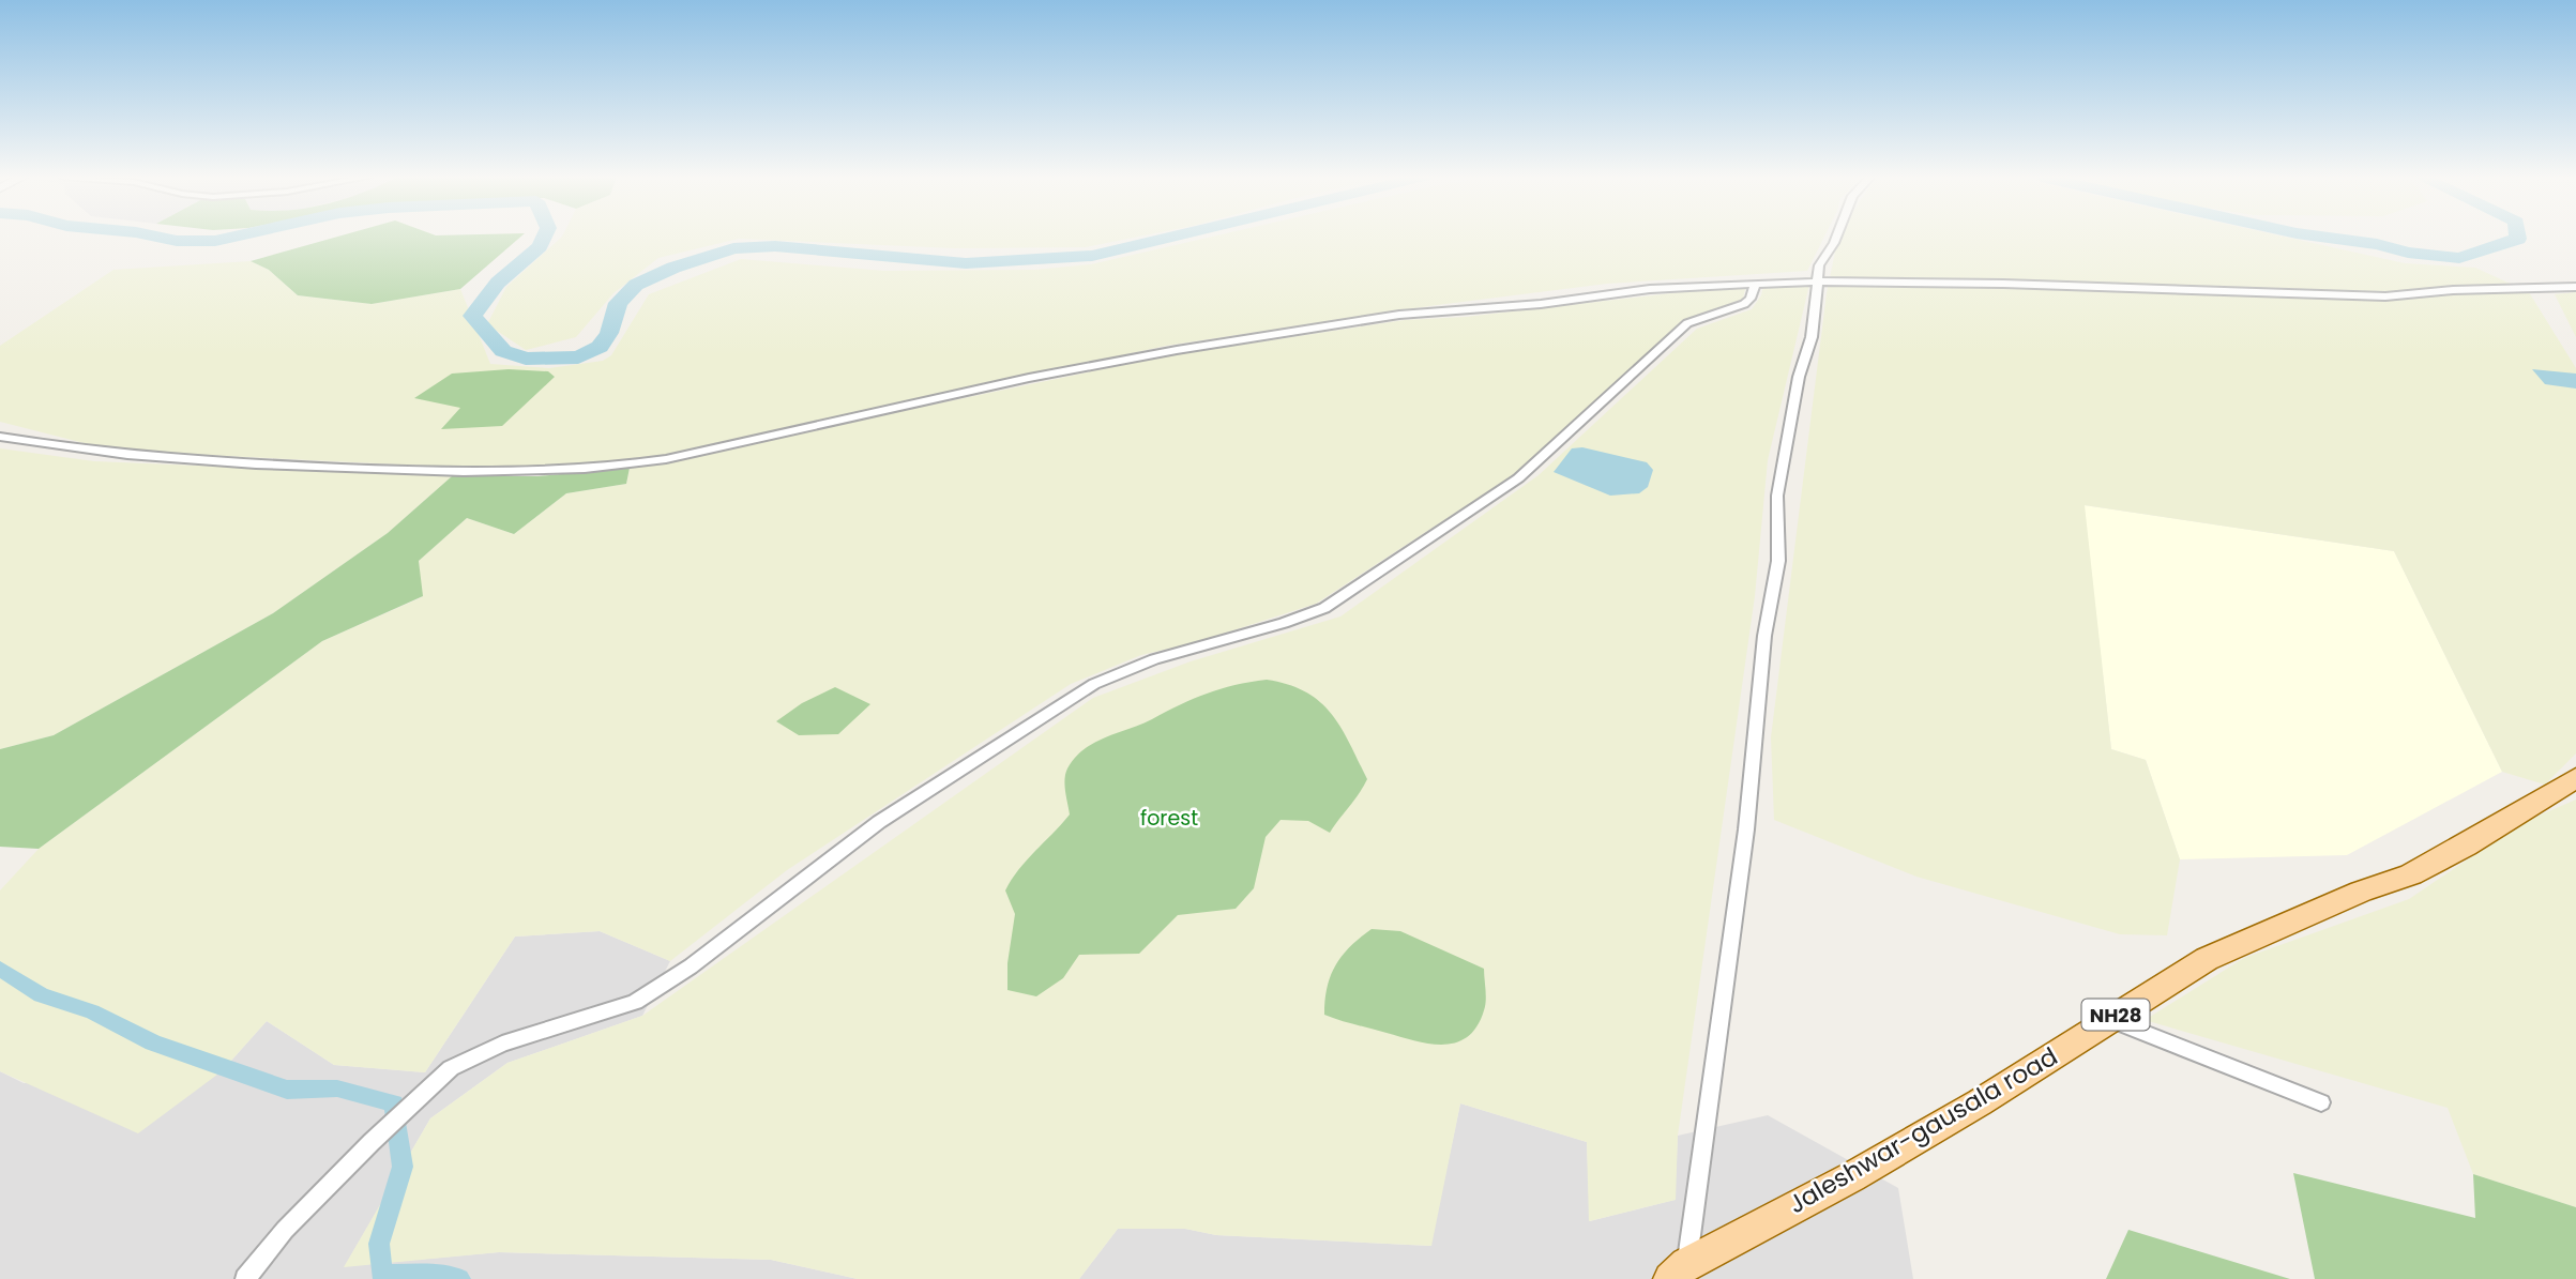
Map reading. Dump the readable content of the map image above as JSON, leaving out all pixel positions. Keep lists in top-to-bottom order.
{
  "streets": {
    "main road": ["NH28", "Jaleshwar-gausala road"]
  },
  "parks": ["forest"]
}
